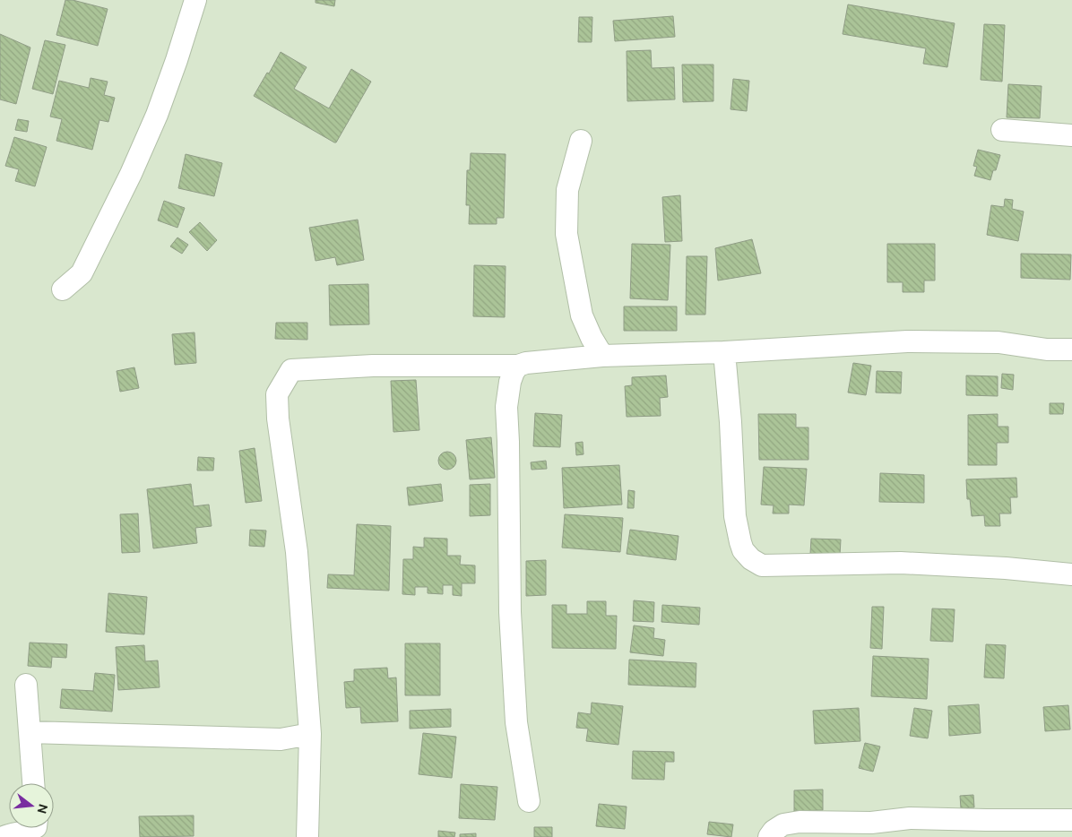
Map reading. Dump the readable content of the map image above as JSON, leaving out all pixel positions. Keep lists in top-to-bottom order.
{
  "north": "right"
}
